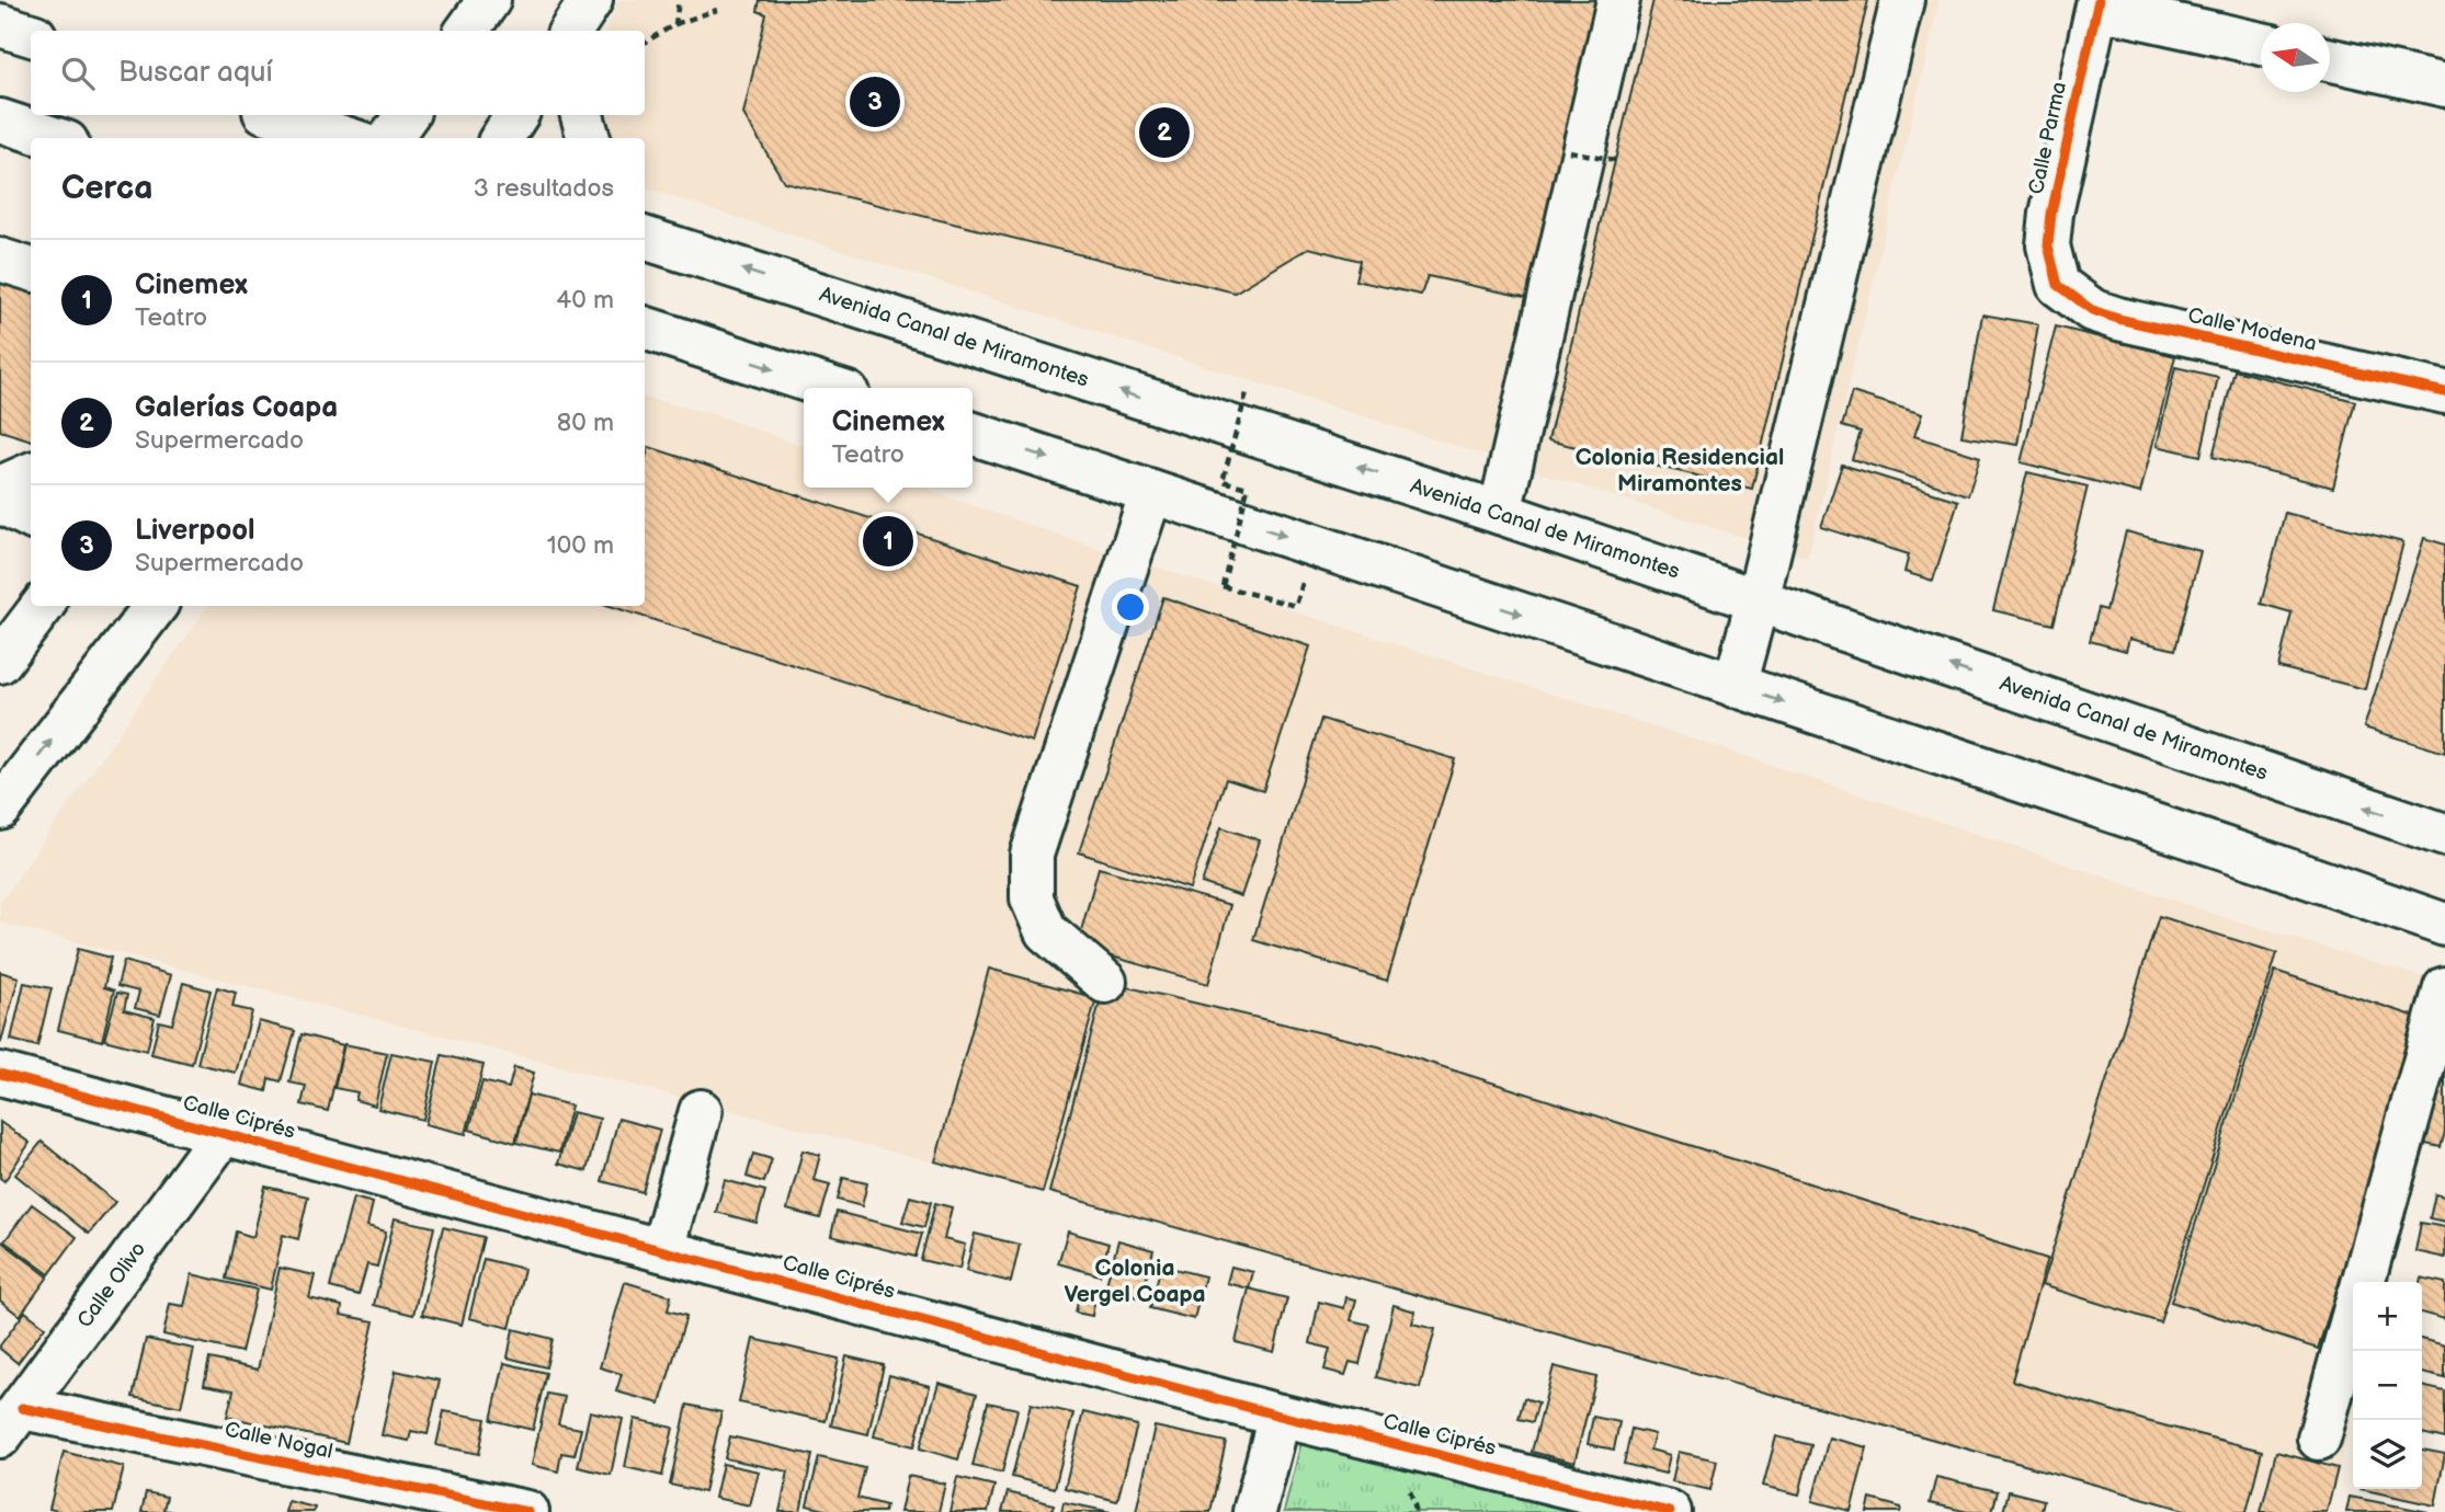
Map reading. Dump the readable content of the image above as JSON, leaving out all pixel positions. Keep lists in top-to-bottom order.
{
  "streets": {
    "main road": [
      "Calle Parma",
      "Calle Modena",
      "Avenida Canal de Miramontes",
      "Calle Ciprés",
      "Calle Olivo",
      "Calle Nogal"
    ]
  },
  "crossings": [
    ["Calle Parma", "Calle Modena"],
    ["Calle Ciprés", "Calle Olivo"],
    ["Calle Olivo", "Calle Nogal"]
  ],
  "districts": ["Colonia Residencial Miramontes", "Colonia Vergel Coapa"],
  "north": "left",
  "page": {
    "search": "Buscar aquí",
    "pins": ["3", "2", "1"],
    "heading": ["Cerca", "3 resultados"],
    "list": [
      {
        "mark": "1",
        "name": "Cinemex",
        "note": "Teatro",
        "value": "40 m"
      },
      {
        "mark": "2",
        "name": "Galerías Coapa",
        "note": "Supermercado",
        "value": "80 m"
      },
      {
        "mark": "3",
        "name": "Liverpool",
        "note": "Supermercado",
        "value": "100 m"
      }
    ],
    "popup": ["Cinemex", "Teatro"],
    "map_buttons": ["+", "−"]
  }
}
